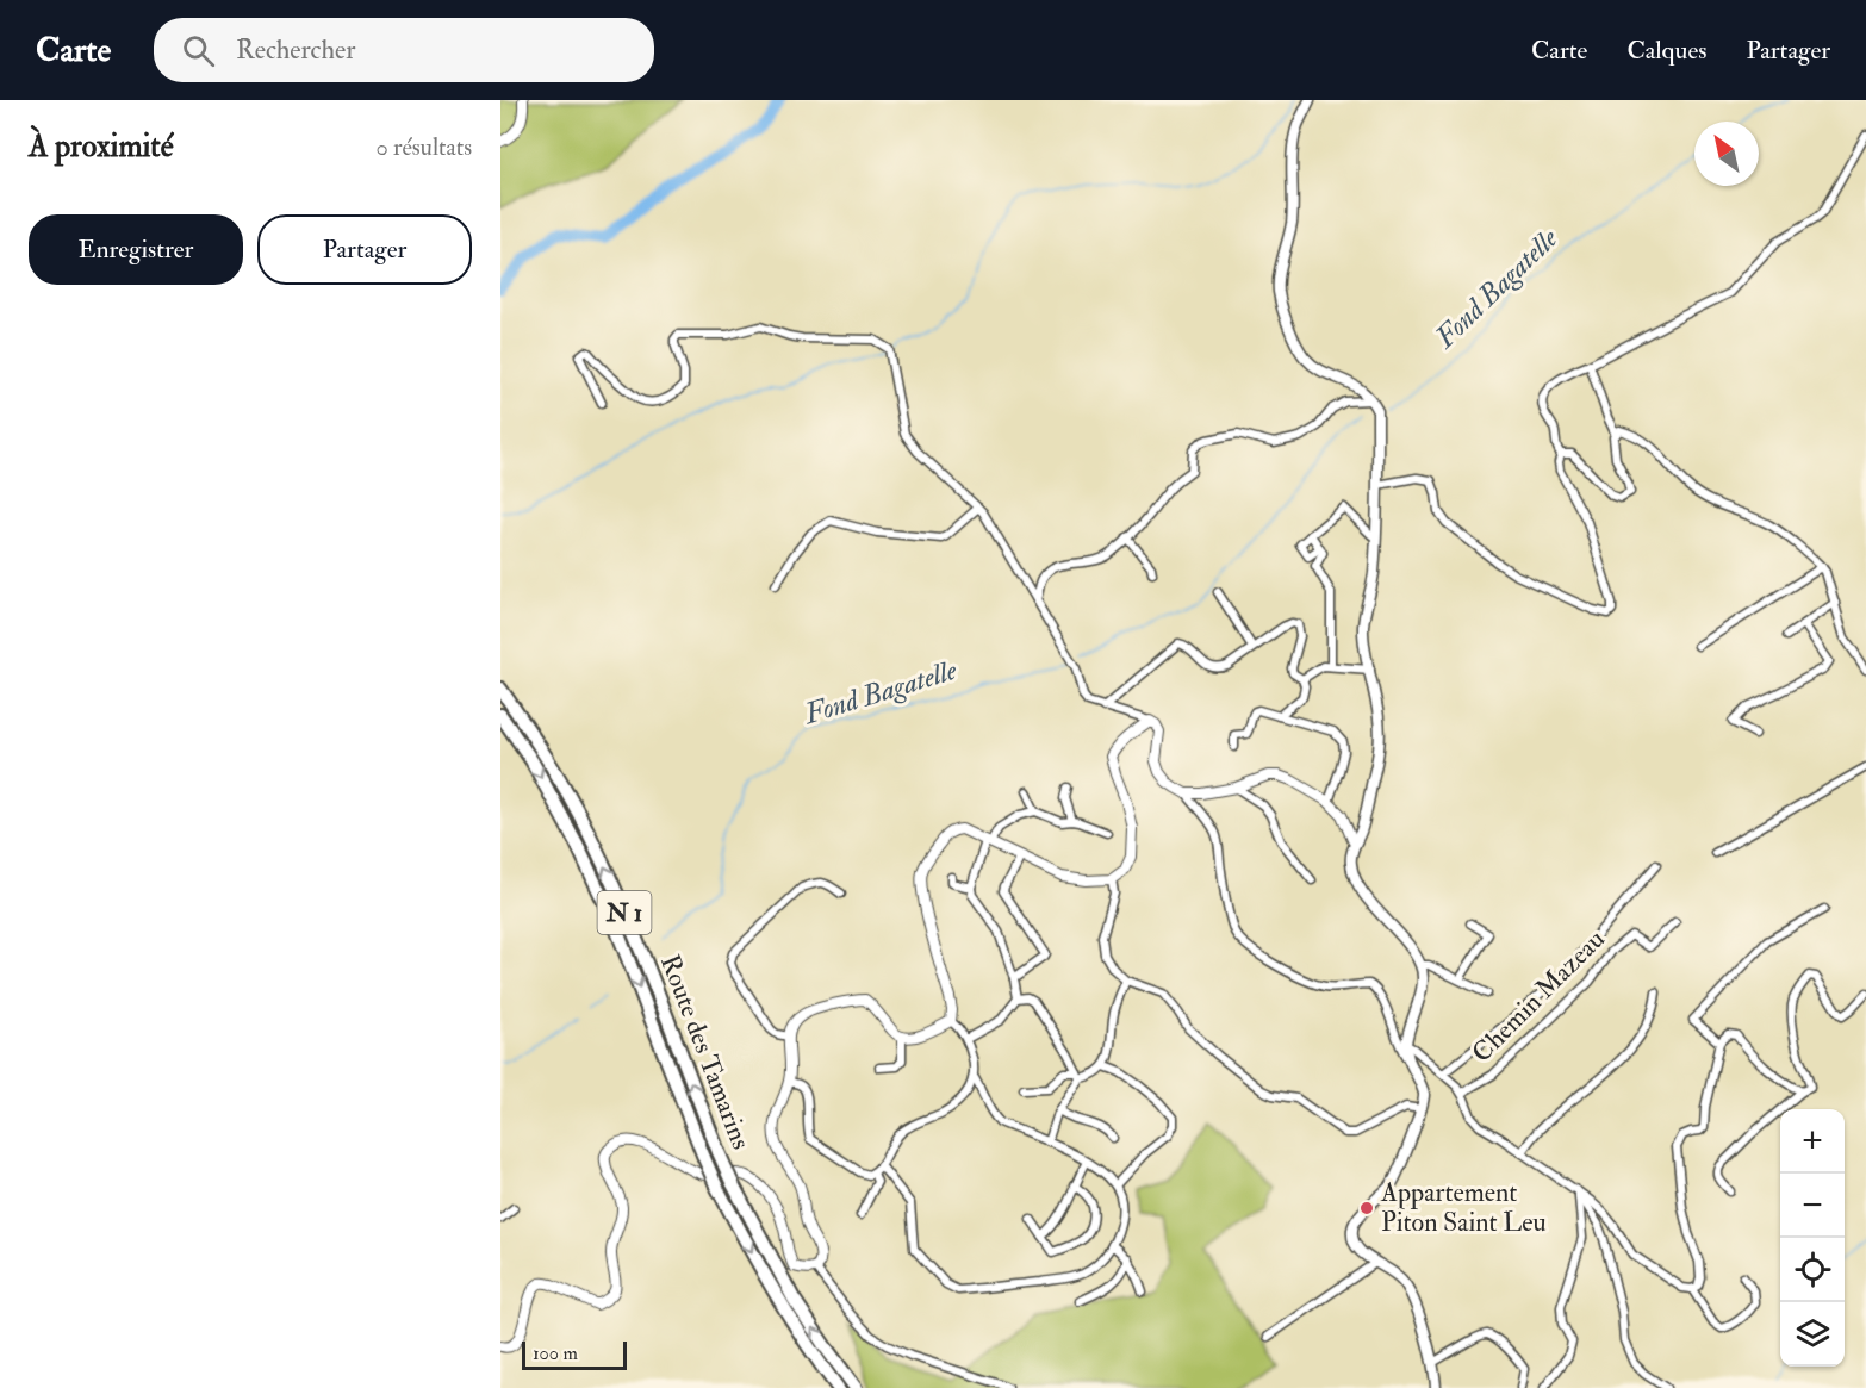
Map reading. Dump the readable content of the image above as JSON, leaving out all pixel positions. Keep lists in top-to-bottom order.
{
  "streets": {
    "highway": ["N 1", "Route des Tamarins"],
    "street": ["Chemin Mazeau"]
  },
  "water": ["Fond Bagatelle"],
  "places": ["Appartement Piton Saint Leu"],
  "scale_bar": "100 m",
  "north": "top left",
  "page": {
    "header": "Carte",
    "search": "Rechercher",
    "nav": ["Carte", "Calques", "Partager"],
    "heading": ["À proximité", "0 résultats"],
    "buttons": ["Enregistrer", "Partager"],
    "map_buttons": ["+", "−"],
    "scale": "100 m"
  }
}
